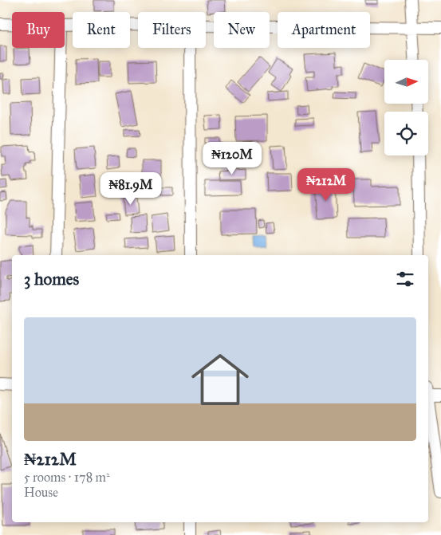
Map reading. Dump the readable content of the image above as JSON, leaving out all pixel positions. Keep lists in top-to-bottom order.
{
  "north": "right",
  "page": {
    "chip": [
      "Buy",
      "Rent",
      "Filters",
      "New",
      "Apartment"
    ],
    "price": ["₦120M", "₦212M", "₦81.9M"],
    "heading": "3 homes",
    "list": [
      {
        "name": "₦212M",
        "note": "5 rooms · 178 m² · House"
      }
    ]
  }
}
